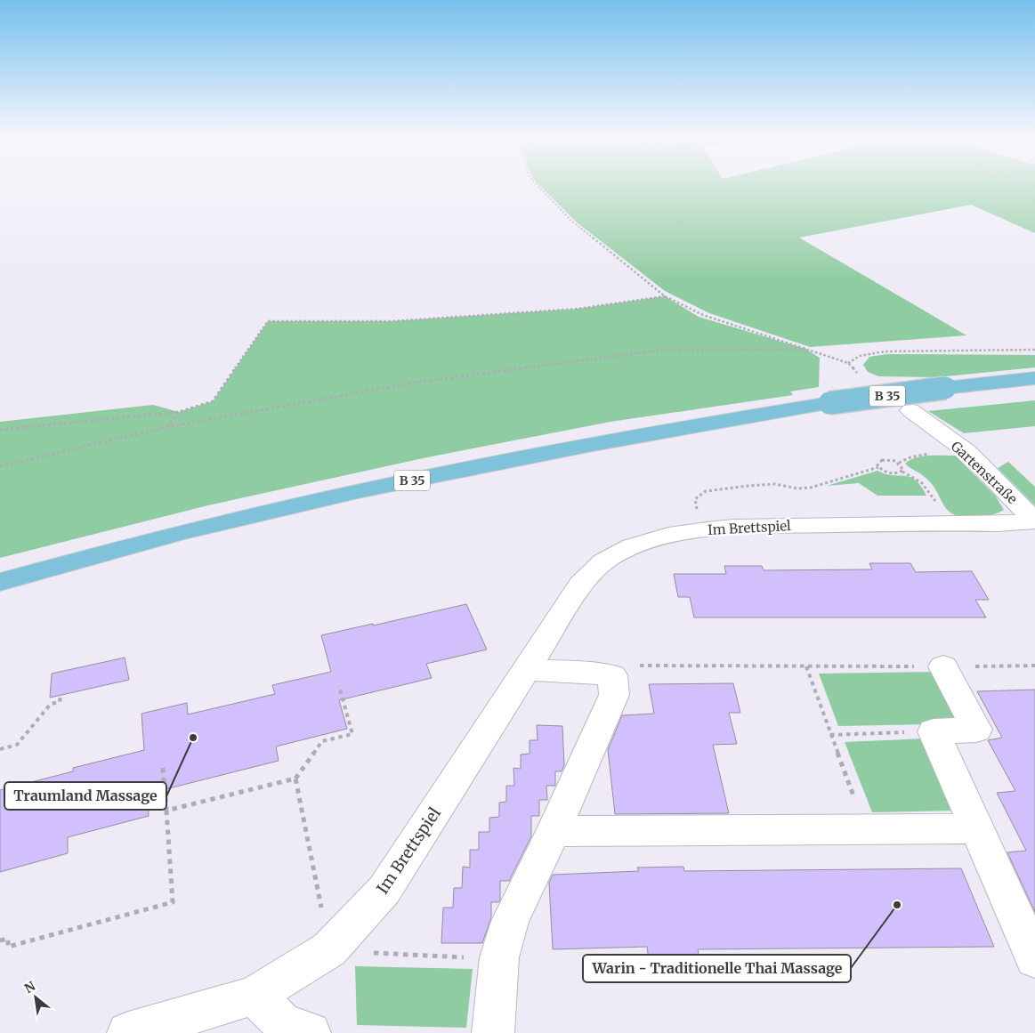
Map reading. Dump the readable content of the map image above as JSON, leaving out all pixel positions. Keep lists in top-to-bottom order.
{
  "streets": {
    "main road": ["B 35"],
    "street": ["Gartenstraße", "Im Brettspiel"]
  },
  "crossings": [
    ["Gartenstraße", "Im Brettspiel"]
  ],
  "places": ["Traumland Massage", "Warin - Traditionelle Thai Massage"],
  "north": "top left"
}
